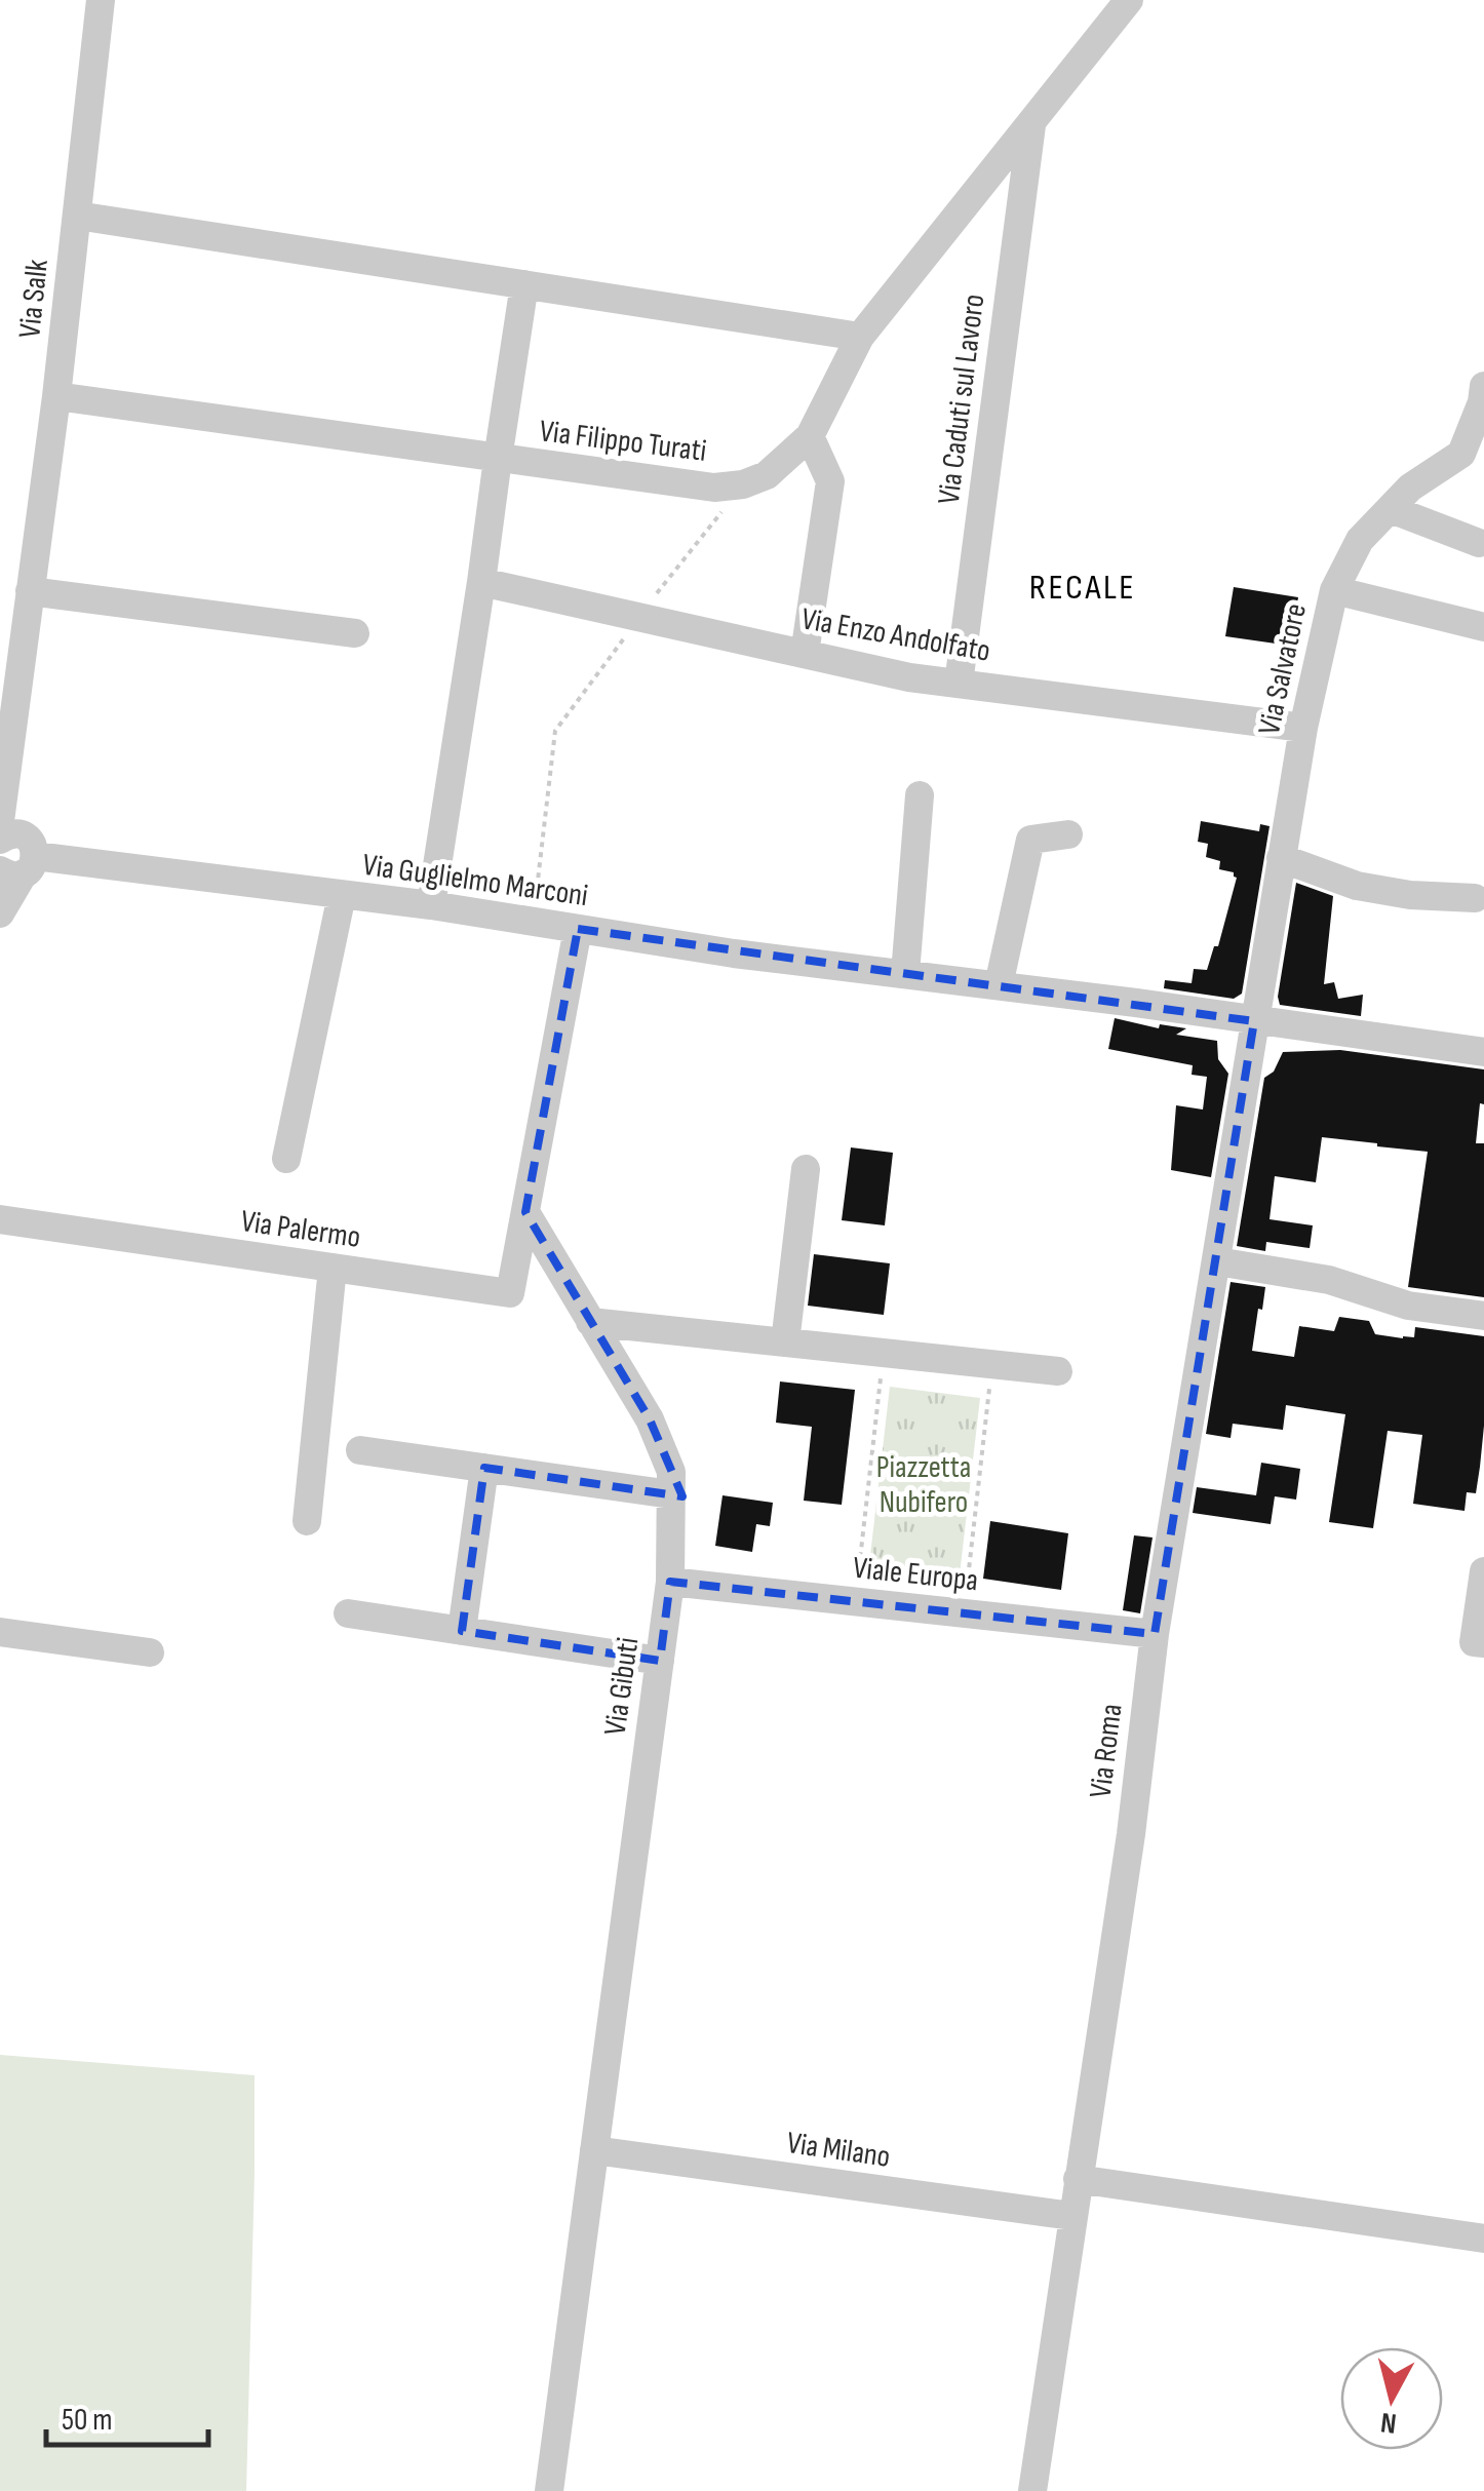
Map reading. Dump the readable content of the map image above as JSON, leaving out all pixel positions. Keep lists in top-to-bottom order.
{
  "streets": {
    "street": [
      "Via Salk",
      "Via Caduti sul Lavoro",
      "Via Filippo Turati",
      "Via Enzo Andolfato",
      "Via Salvatore",
      "Via Guglielmo Marconi",
      "Via Palermo",
      "Viale Europa",
      "Via Gibuti",
      "Via Roma",
      "Via Milano"
    ]
  },
  "crossings": [
    ["Via Salk", "Via Filippo Turati"],
    ["Via Caduti sul Lavoro", "Via Filippo Turati"],
    ["Via Caduti sul Lavoro", "Via Enzo Andolfato"],
    ["Via Enzo Andolfato", "Via Salvatore"],
    ["Via Salvatore", "Via Guglielmo Marconi"],
    ["Via Salvatore", "Via Roma"],
    ["Via Guglielmo Marconi", "Via Roma"],
    ["Via Palermo", "Via Gibuti"],
    ["Viale Europa", "Via Gibuti"],
    ["Viale Europa", "Via Roma"],
    ["Via Gibuti", "Via Milano"],
    ["Via Roma", "Via Milano"]
  ],
  "districts": ["RECALE"],
  "parks": ["Piazzetta Nubifero"],
  "scale_bar": "50 m",
  "north": "bottom"
}
